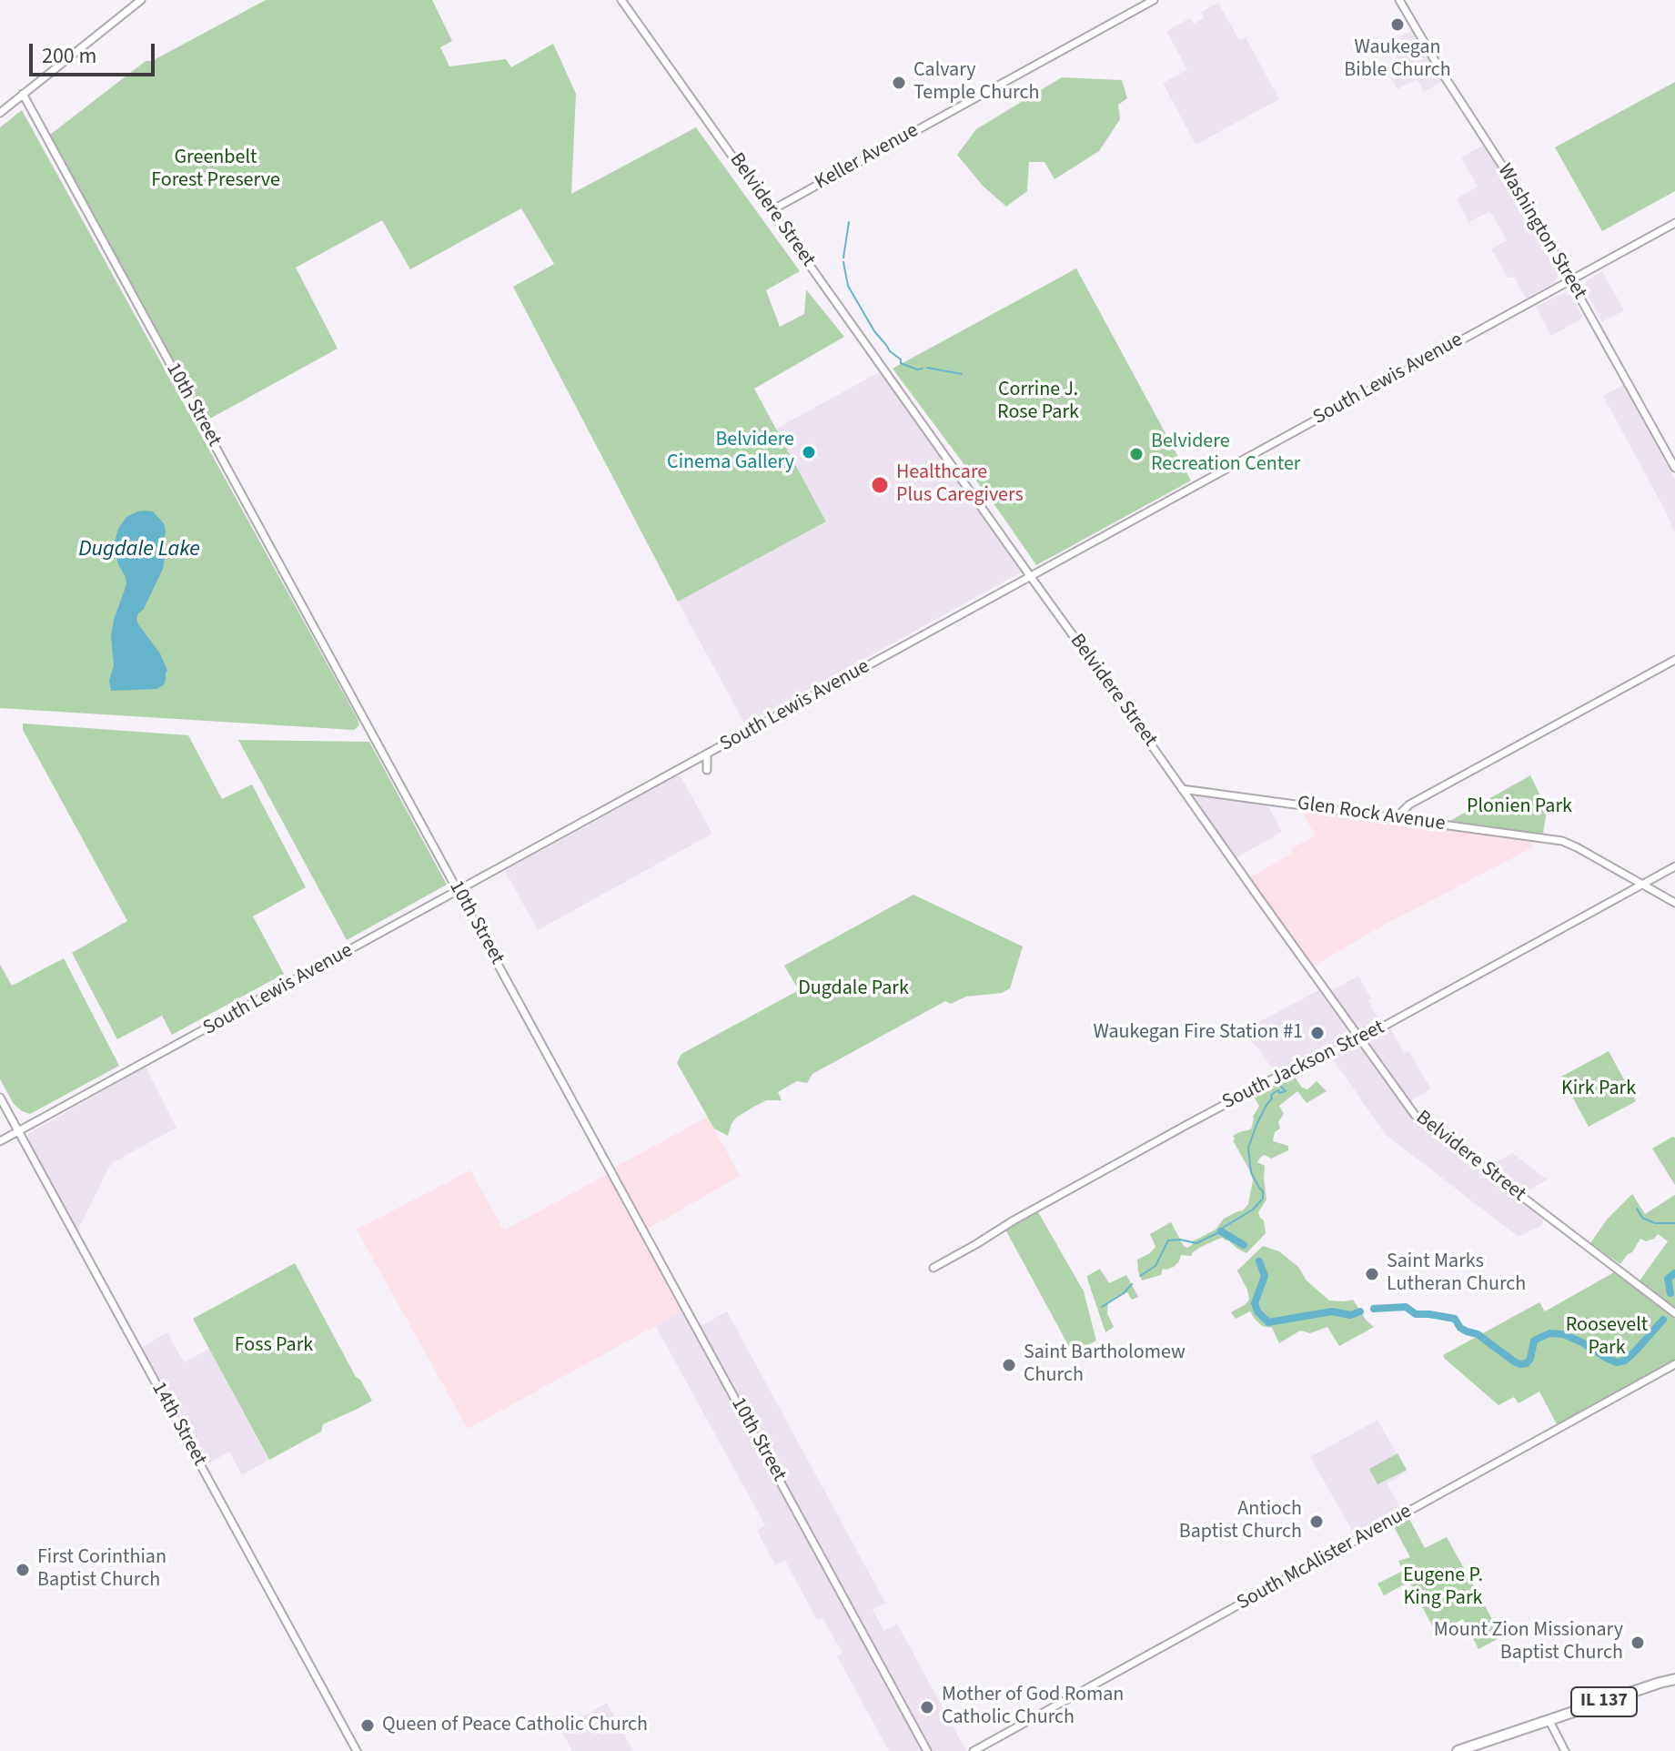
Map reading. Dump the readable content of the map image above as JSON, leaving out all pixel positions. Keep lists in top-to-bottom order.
{
  "streets": {
    "highway": ["IL 137"],
    "street": [
      "Keller Avenue",
      "Belvidere Street",
      "Washington Street",
      "South Lewis Avenue",
      "10th Street",
      "Glen Rock Avenue",
      "South Jackson Street",
      "14th Street",
      "South McAlister Avenue"
    ]
  },
  "crossings": [
    ["Keller Avenue", "Belvidere Street"],
    ["Belvidere Street", "South Lewis Avenue"],
    ["Belvidere Street", "Glen Rock Avenue"],
    ["Belvidere Street", "South Jackson Street"],
    ["Washington Street", "South Lewis Avenue"],
    ["South Lewis Avenue", "10th Street"],
    ["South Lewis Avenue", "14th Street"],
    ["Glen Rock Avenue", "South Jackson Street"]
  ],
  "water": ["Dugdale Lake"],
  "parks": [
    "Greenbelt Forest Preserve",
    "Corrine J. Rose Park",
    "Plonien Park",
    "Dugdale Park",
    "Kirk Park",
    "Roosevelt Park",
    "Foss Park",
    "Eugene P. King Park"
  ],
  "places": [
    "Waukegan Bible Church",
    "Calvary Temple Church",
    "Belvidere Cinema Gallery",
    "Belvidere Recreation Center",
    "Healthcare Plus Caregivers",
    "Waukegan Fire Station #1",
    "Saint Marks Lutheran Church",
    "Saint Bartholomew Church",
    "Antioch Baptist Church",
    "First Corinthian Baptist Church",
    "Mount Zion Missionary Baptist Church",
    "Mother of God Roman Catholic Church",
    "Queen of Peace Catholic Church"
  ],
  "scale_bar": "200 m"
}
